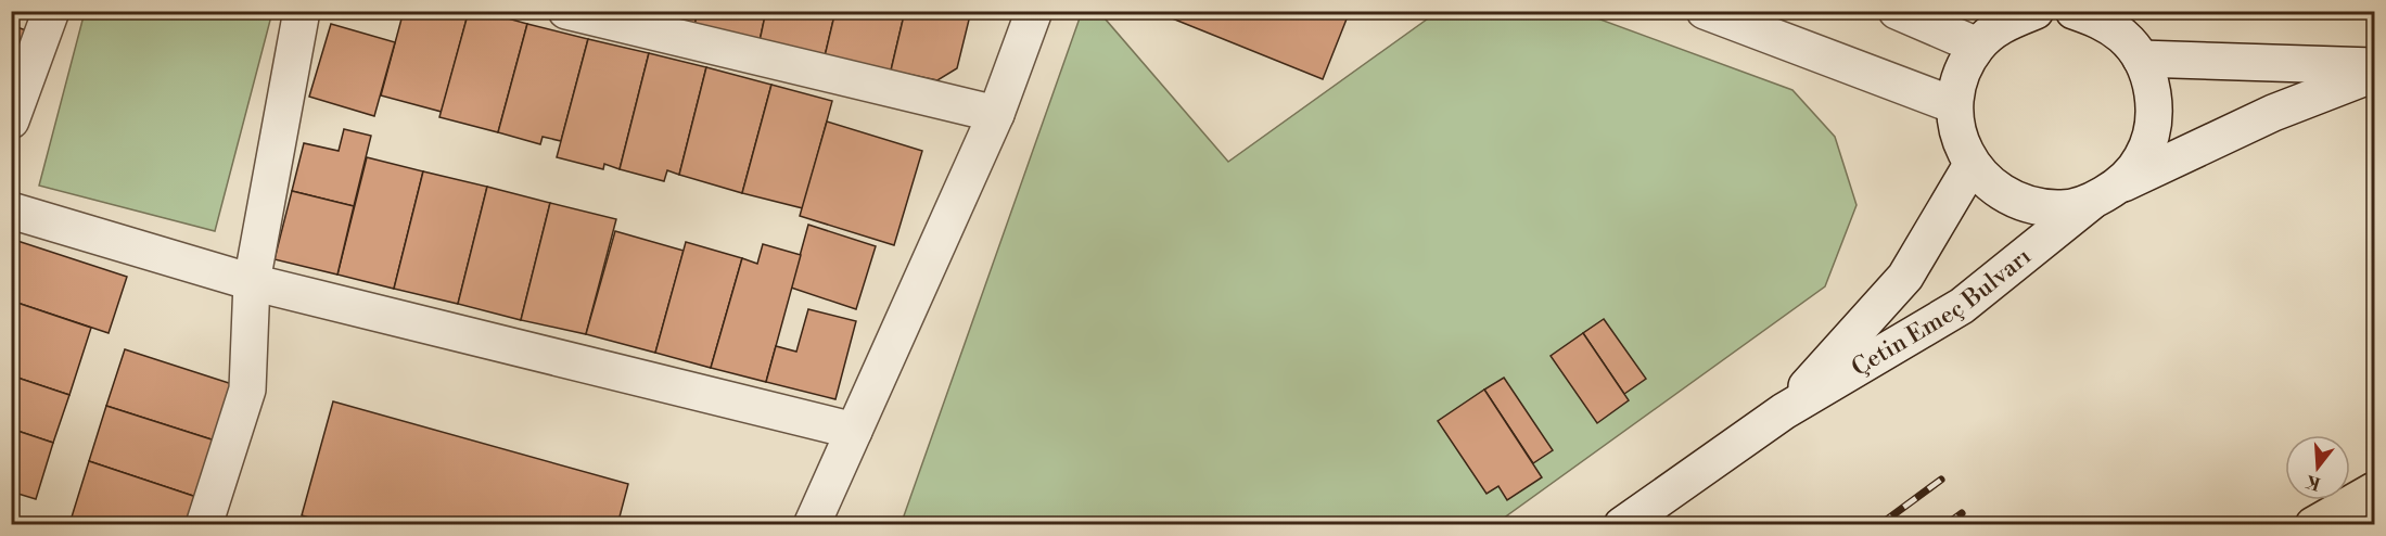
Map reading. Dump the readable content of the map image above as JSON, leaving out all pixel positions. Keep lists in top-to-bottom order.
{
  "streets": {
    "street": ["Çetin Emeç Bulvarı"]
  },
  "north": "bottom"
}
